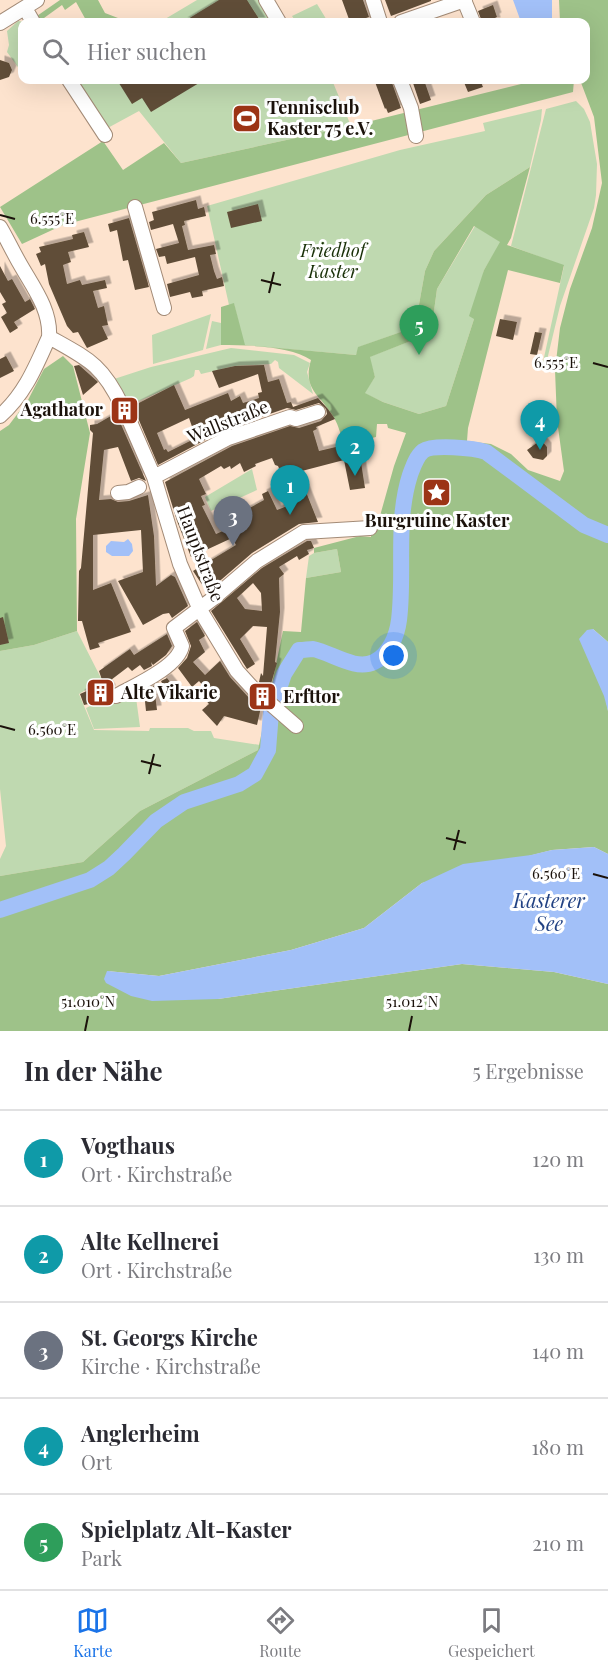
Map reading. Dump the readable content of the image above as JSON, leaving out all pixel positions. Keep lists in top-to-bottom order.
{
  "streets": {
    "street": ["Wallstraße", "Hauptstraße"]
  },
  "crossings": [
    ["Wallstraße", "Hauptstraße"]
  ],
  "water": ["Kasterer See"],
  "parks": ["Friedhof Kaster"],
  "places": {
    "sports": ["Tennisclub Kaster 75 e.V."],
    "building": ["Agathator", "Alte Vikarie", "Erfttor"],
    "place": ["Burgruine Kaster"]
  },
  "page": {
    "search": "Hier suchen",
    "pins": [
      "5",
      "4",
      "2",
      "1",
      "3"
    ],
    "heading": ["In der Nähe", "5 Ergebnisse"],
    "list": [
      {
        "mark": "1",
        "name": "Vogthaus",
        "note": "Ort · Kirchstraße",
        "value": "120 m"
      },
      {
        "mark": "2",
        "name": "Alte Kellnerei",
        "note": "Ort · Kirchstraße",
        "value": "130 m"
      },
      {
        "mark": "3",
        "name": "St. Georgs Kirche",
        "note": "Kirche · Kirchstraße",
        "value": "140 m"
      },
      {
        "mark": "4",
        "name": "Anglerheim",
        "note": "Ort",
        "value": "180 m"
      },
      {
        "mark": "5",
        "name": "Spielplatz Alt-Kaster",
        "note": "Park",
        "value": "210 m"
      }
    ],
    "nav": ["Karte", "Route", "Gespeichert"]
  },
  "coordinates": [
    "6.555°E",
    "6.560°E",
    "51.010°N",
    "51.012°N"
  ]
}
